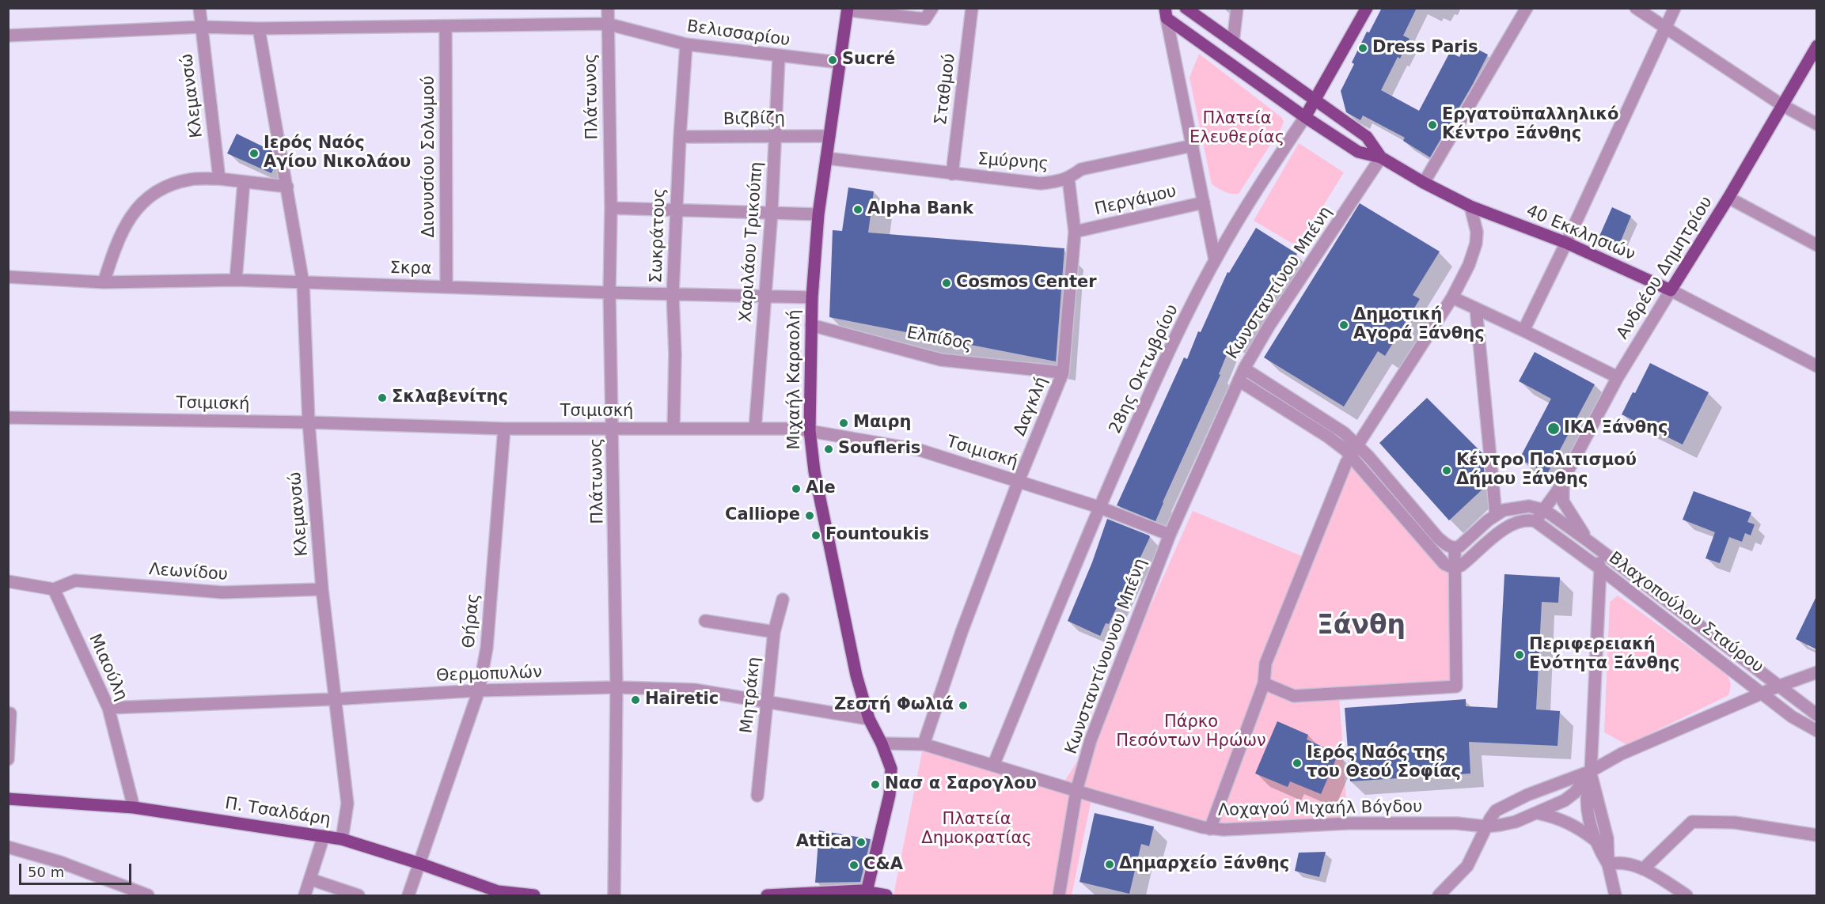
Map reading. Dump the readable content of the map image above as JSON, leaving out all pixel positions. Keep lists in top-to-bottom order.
{
  "streets": {
    "main road": [
      "40 Εκκλησιών",
      "Ανδρέου Δημητρίου",
      "28ης Οκτωβρίου",
      "Μιχαήλ Καραολή",
      "Π. Τσαλδάρη"
    ],
    "street": [
      "Βελισσαρίου",
      "Σταθμού",
      "Κλεμανσώ",
      "Πλάτωνος",
      "Βιζβίζη",
      "Διονυσίου Σολωμού",
      "Σμύρνης",
      "Περγάμου",
      "Σωκράτους",
      "Χαριλάου Τρικούπη",
      "Σκρα",
      "Κωνσταντίνου Μπένη",
      "Ελπίδος",
      "Τσιμισκή",
      "Δαγκλή",
      "Λεωνίδου",
      "Βλαχοπούλου Σταύρου",
      "Θήρας",
      "Κωνσταντίνουνου Μπένη",
      "Μιαούλη",
      "Θερμοπυλών",
      "Μητράκη",
      "Λοχαγού Μιχαήλ Βόγδου"
    ]
  },
  "crossings": [
    ["Βελισσαρίου", "Κλεμανσώ"],
    ["Βελισσαρίου", "Πλάτωνος"],
    ["Βελισσαρίου", "Διονυσίου Σολωμού"],
    ["Βελισσαρίου", "Σωκράτους"],
    ["Βελισσαρίου", "Χαριλάου Τρικούπη"],
    ["Βελισσαρίου", "Μιχαήλ Καραολή"],
    ["Σταθμού", "Σμύρνης"],
    ["Κλεμανσώ", "Σκρα"],
    ["Κλεμανσώ", "Τσιμισκή"],
    ["Κλεμανσώ", "Λεωνίδου"],
    ["Κλεμανσώ", "Θερμοπυλών"],
    ["Κλεμανσώ", "Π. Τσαλδάρη"],
    ["Πλάτωνος", "Σκρα"],
    ["Πλάτωνος", "Τσιμισκή"],
    ["Πλάτωνος", "Θερμοπυλών"],
    ["Βιζβίζη", "Σωκράτους"],
    ["Βιζβίζη", "Χαριλάου Τρικούπη"],
    ["Βιζβίζη", "Μιχαήλ Καραολή"],
    ["Διονυσίου Σολωμού", "Σκρα"],
    ["Σμύρνης", "Μιχαήλ Καραολή"],
    ["Σμύρνης", "Δαγκλή"],
    ["Περγάμου", "Δαγκλή"],
    ["40 Εκκλησιών", "Ανδρέου Δημητρίου"],
    ["40 Εκκλησιών", "Κωνσταντίνου Μπένη"],
    ["40 Εκκλησιών", "28ης Οκτωβρίου"],
    ["Σωκράτους", "Σκρα"],
    ["Σωκράτους", "Τσιμισκή"],
    ["Χαριλάου Τρικούπη", "Σκρα"],
    ["Χαριλάου Τρικούπη", "Τσιμισκή"],
    ["Ανδρέου Δημητρίου", "Βλαχοπούλου Σταύρου"],
    ["Σκρα", "Μιχαήλ Καραολή"],
    ["Κωνσταντίνου Μπένη", "Τσιμισκή"],
    ["Κωνσταντίνου Μπένη", "Κωνσταντίνουνου Μπένη"],
    ["Ελπίδος", "Μιχαήλ Καραολή"],
    ["Ελπίδος", "Δαγκλή"],
    ["28ης Οκτωβρίου", "Τσιμισκή"],
    ["28ης Οκτωβρίου", "Λοχαγού Μιχαήλ Βόγδου"],
    ["Μιχαήλ Καραολή", "Τσιμισκή"],
    ["Μιχαήλ Καραολή", "Θερμοπυλών"],
    ["Μιχαήλ Καραολή", "Λοχαγού Μιχαήλ Βόγδου"],
    ["Τσιμισκή", "Δαγκλή"],
    ["Τσιμισκή", "Θήρας"],
    ["Τσιμισκή", "Κωνσταντίνουνου Μπένη"],
    ["Δαγκλή", "Λοχαγού Μιχαήλ Βόγδου"],
    ["Λεωνίδου", "Μιαούλη"],
    ["Θήρας", "Θερμοπυλών"],
    ["Θήρας", "Π. Τσαλδάρη"],
    ["Κωνσταντίνουνου Μπένη", "Λοχαγού Μιχαήλ Βόγδου"],
    ["Μιαούλη", "Θερμοπυλών"],
    ["Μιαούλη", "Π. Τσαλδάρη"],
    ["Θερμοπυλών", "Μητράκη"]
  ],
  "districts": ["Ξάνθη"],
  "parks": ["Πλατεία Ελευθερίας", "Πάρκο Πεσόντων Ηρώων", "Πλατεία Δημοκρατίας"],
  "places": [
    "Dress Paris",
    "Sucré",
    "Εργατοϋπαλληλικό Κέντρο Ξάνθης",
    "Ιερός Ναός Αγίου Νικολάου",
    "Alpha Bank",
    "Cosmos Center",
    "Δημοτική Αγορά Ξάνθης",
    "Σκλαβενίτης",
    "Μαιρη",
    "ΙΚΑ Ξάνθης",
    "Soufleris",
    "Κέντρο Πολιτισμού Δήμου Ξάνθης",
    "Ale",
    "Calliope",
    "Fountoukis",
    "Περιφερειακή Ενότητα Ξάνθης",
    "Hairetic",
    "Ζεστή Φωλιά",
    "Ιερός Ναός της του Θεού Σοφίας",
    "Νασ α Σαρογλου",
    "Attica",
    "Δημαρχείο Ξάνθης",
    "C&A"
  ],
  "scale_bar": "50 m"
}
